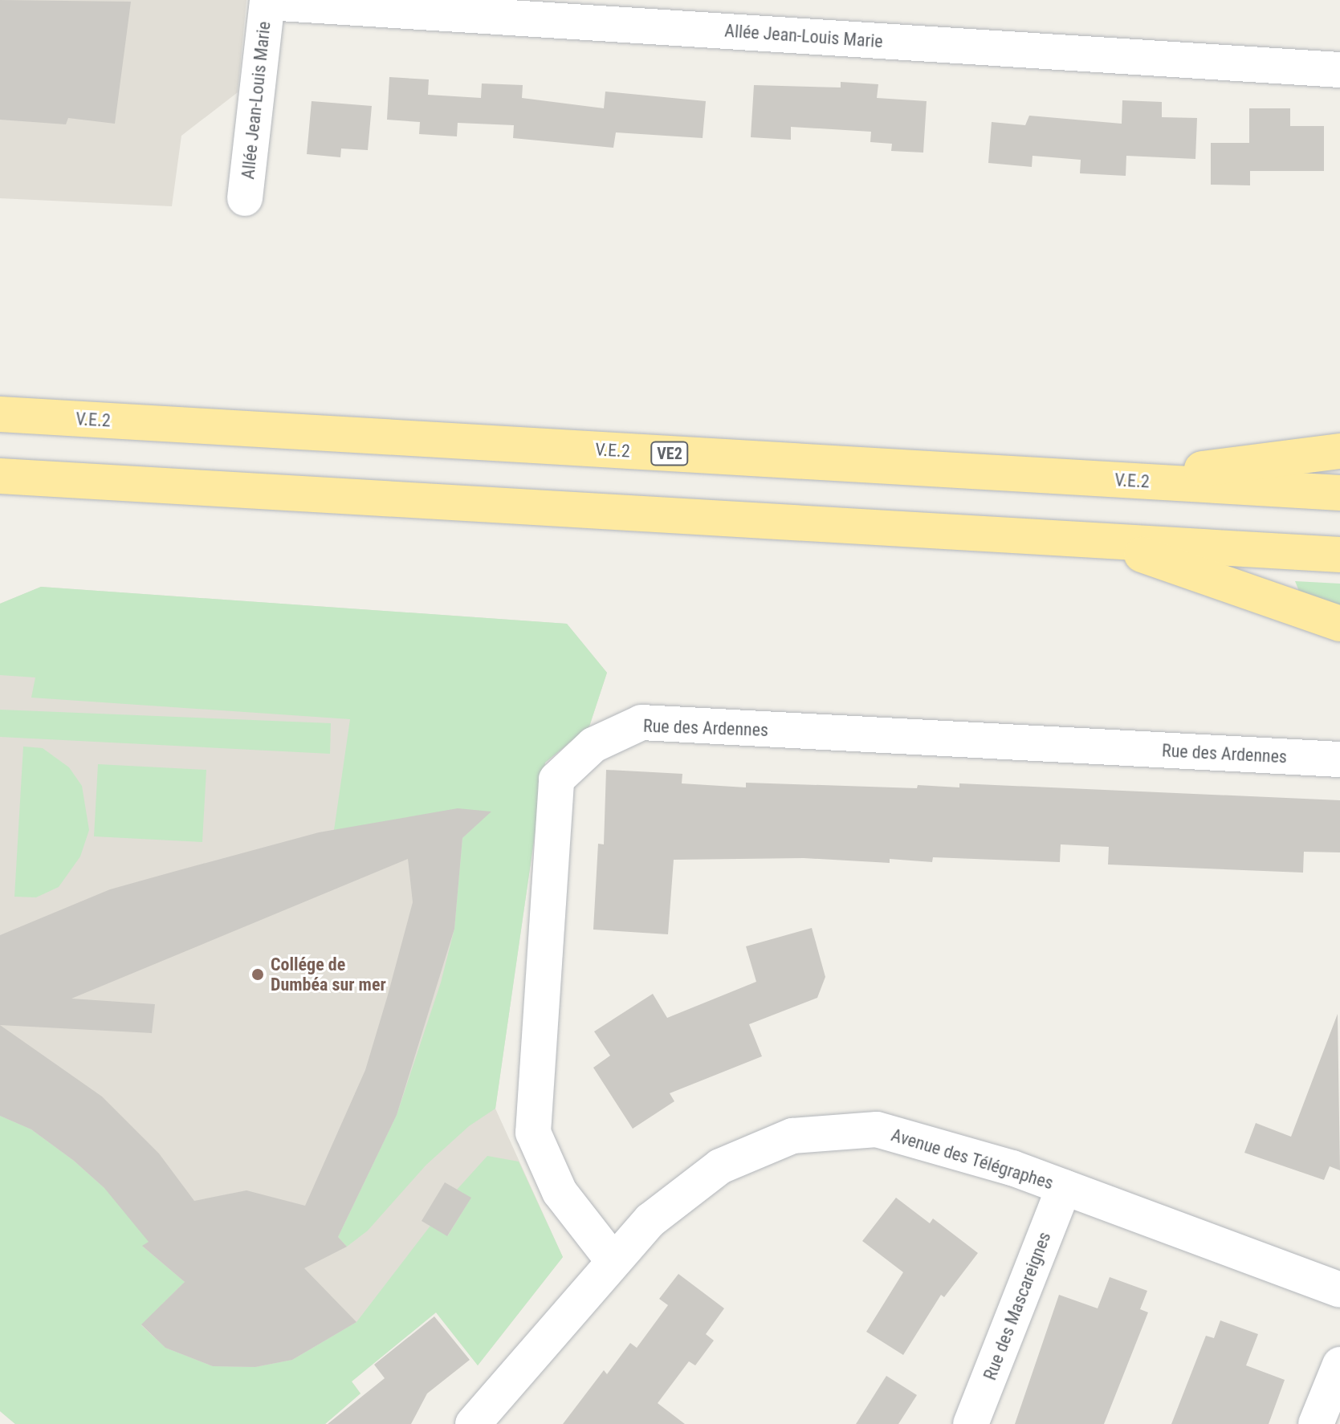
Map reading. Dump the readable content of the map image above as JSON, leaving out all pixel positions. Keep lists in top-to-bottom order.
{
  "streets": {
    "highway": ["V.E.2", "VE2"],
    "street": [
      "Allée Jean-Louis Marie",
      "Rue des Ardennes",
      "Avenue des Télégraphes",
      "Rue des Mascareignes"
    ]
  },
  "crossings": [
    ["Rue des Ardennes", "Avenue des Télégraphes"],
    ["Avenue des Télégraphes", "Rue des Mascareignes"]
  ],
  "places": ["Collége de Dumbéa sur mer"]
}
